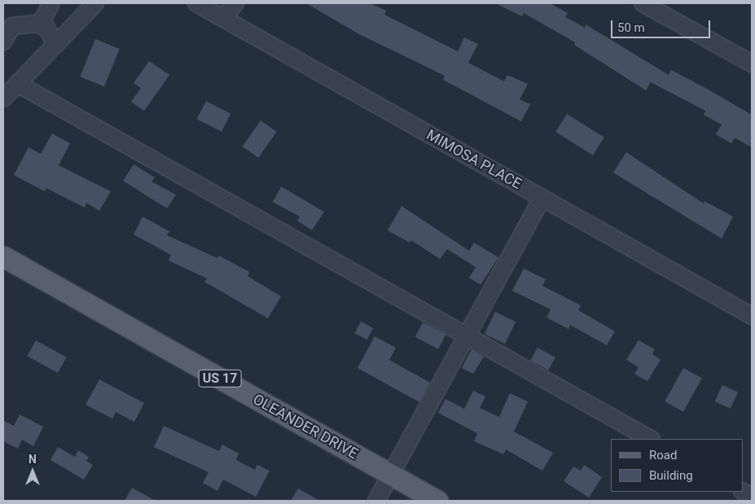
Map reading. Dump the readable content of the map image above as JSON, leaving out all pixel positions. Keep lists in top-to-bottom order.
{
  "streets": {
    "main road": ["US 17", "OLEANDER DRIVE"],
    "street": ["MIMOSA PLACE"]
  },
  "legend": ["Road", "Building"],
  "scale_bar": "50 m",
  "north": "top"
}
